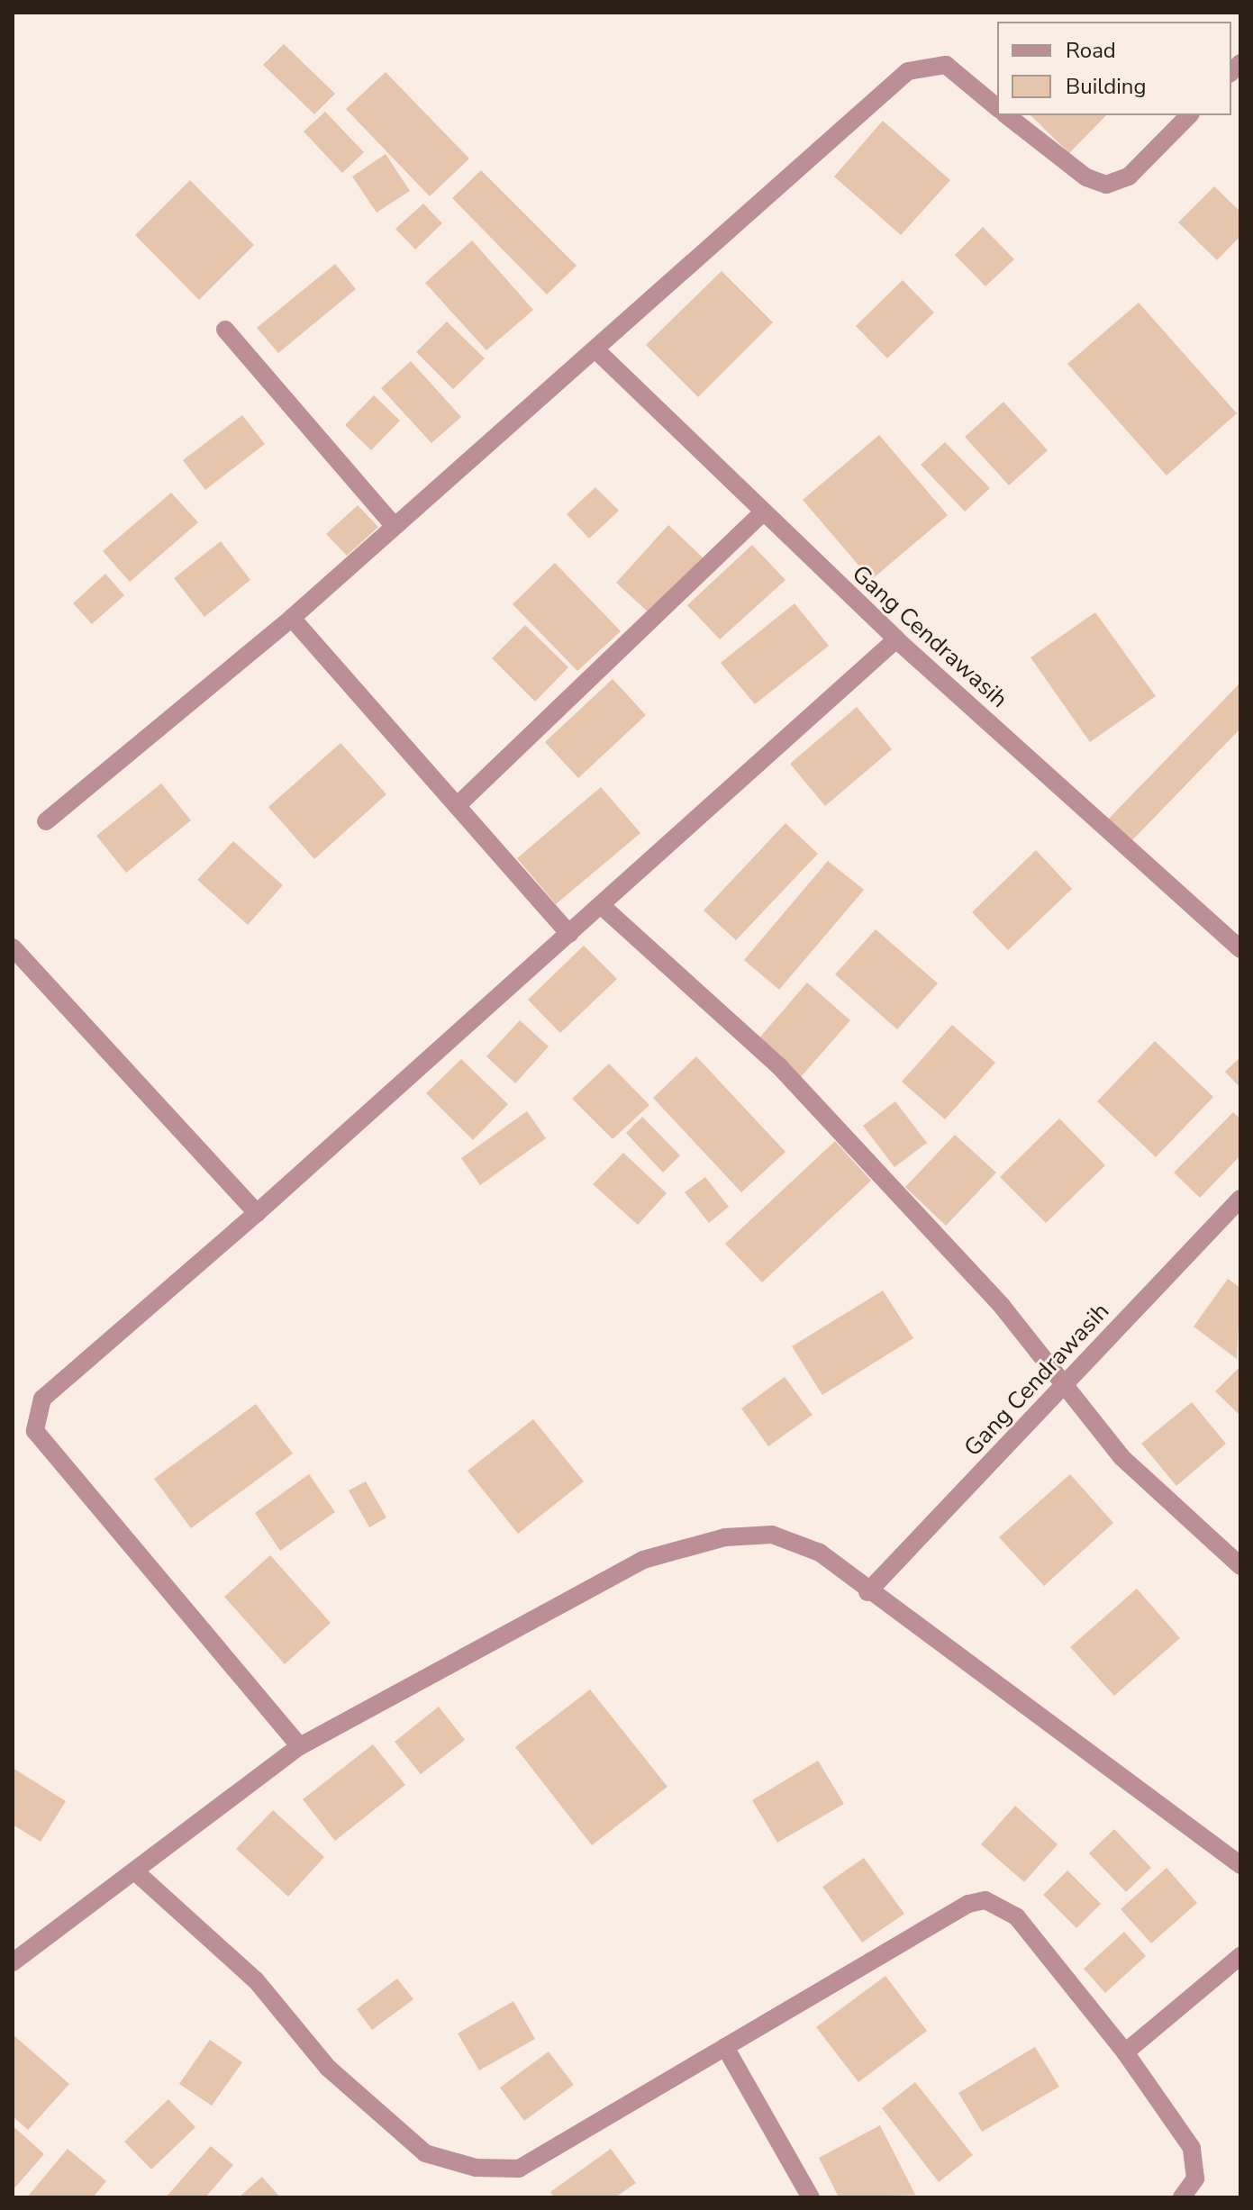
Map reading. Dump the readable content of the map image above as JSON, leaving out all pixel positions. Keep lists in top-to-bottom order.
{
  "streets": {
    "street": ["Gang Cendrawasih"]
  },
  "legend": ["Road", "Building"]
}
